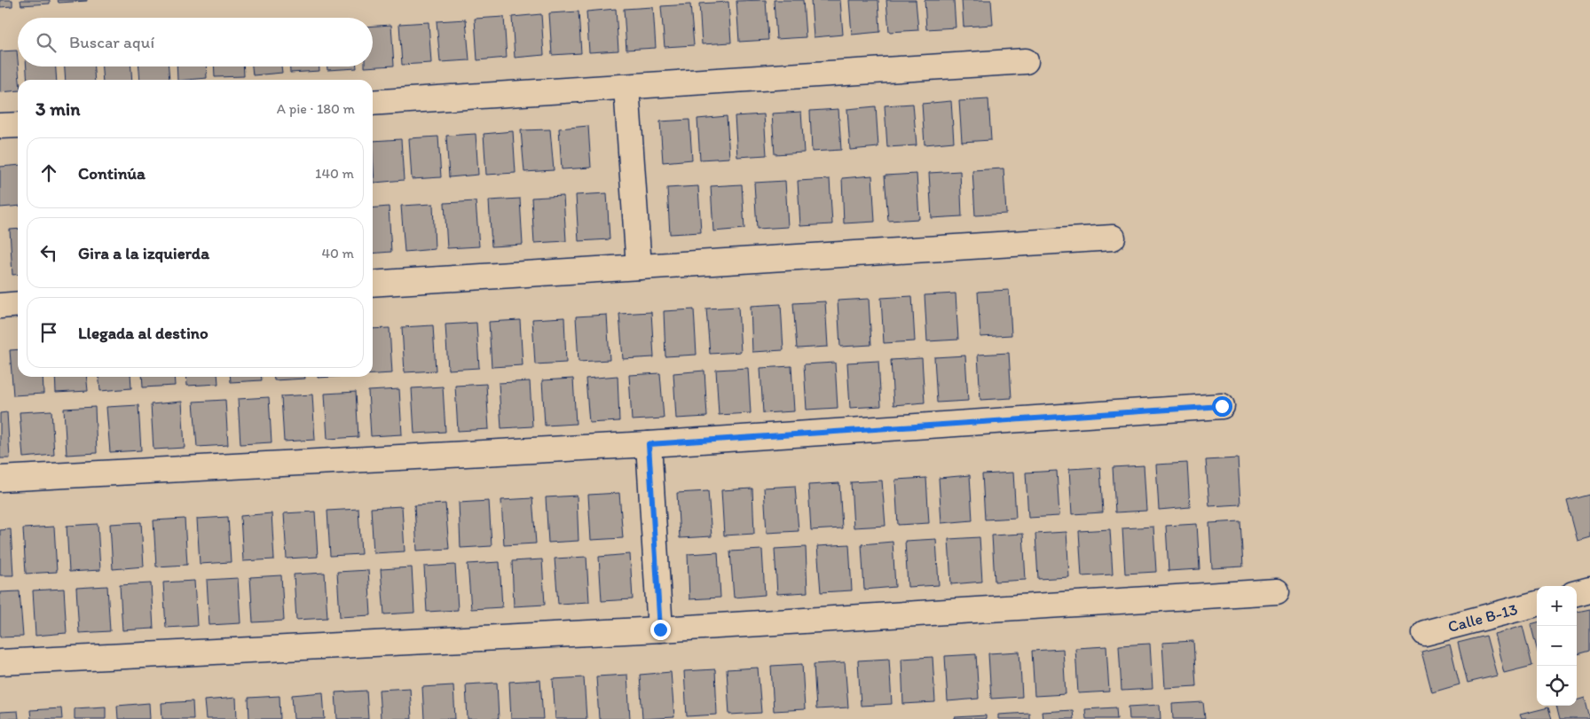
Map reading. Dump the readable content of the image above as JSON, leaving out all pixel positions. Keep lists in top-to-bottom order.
{
  "streets": {
    "street": ["Calle B-13"]
  },
  "page": {
    "search": "Buscar aquí",
    "heading": ["3 min", "A pie · 180 m"],
    "list": [
      ["Continúa", "140 m"],
      ["Gira a la izquierda", "40 m"],
      "Llegada al destino"
    ],
    "map_buttons": ["+", "−"]
  }
}
